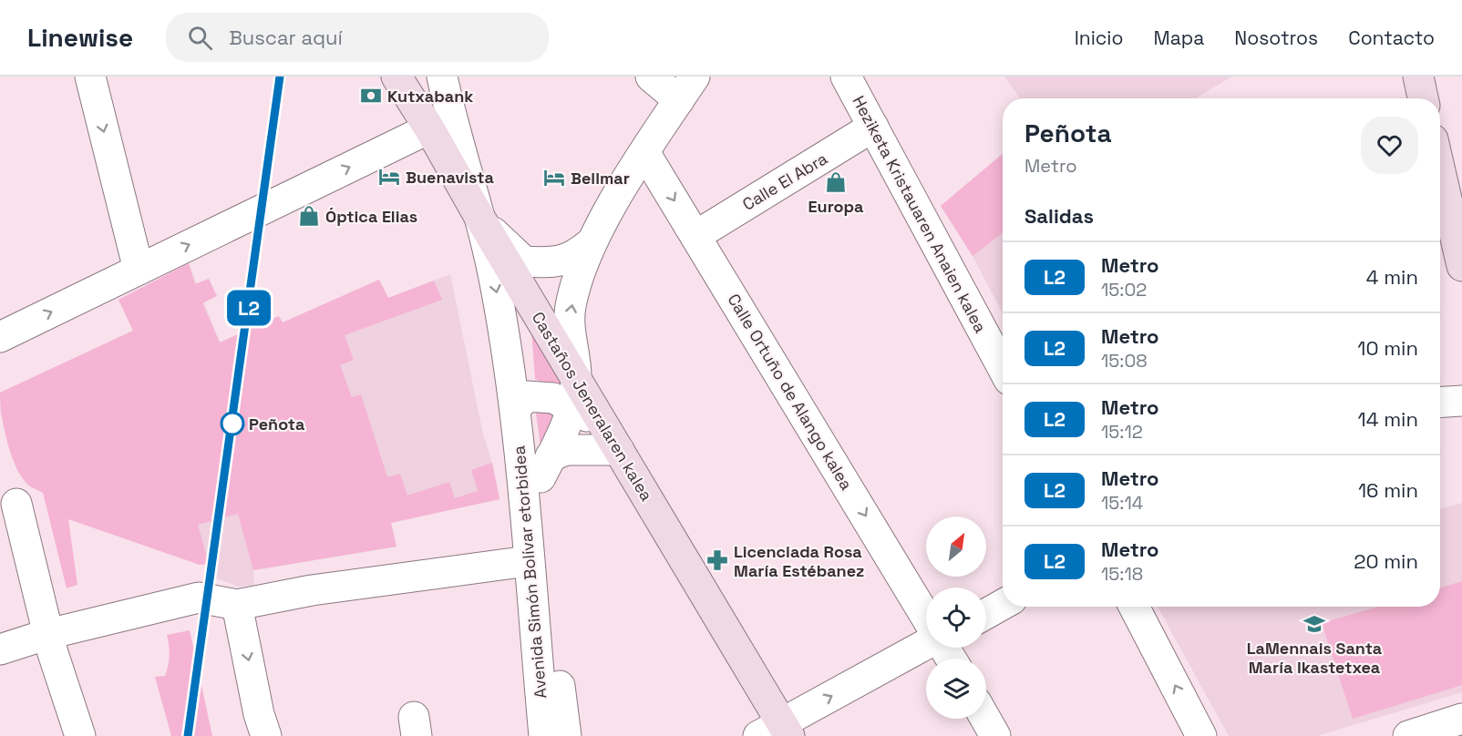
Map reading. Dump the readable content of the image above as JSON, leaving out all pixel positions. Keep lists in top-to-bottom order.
{
  "streets": {
    "street": [
      "Calle El Abra",
      "Heziketa Kristauaren Anaien kalea",
      "Calle Ortuño de Alango kalea",
      "Castaños Jeneralaren kalea",
      "Avenida Simón Bolívar etorbidea"
    ]
  },
  "crossings": [
    ["Calle El Abra", "Heziketa Kristauaren Anaien kalea"],
    ["Calle El Abra", "Calle Ortuño de Alango kalea"],
    ["Castaños Jeneralaren kalea", "Avenida Simón Bolívar etorbidea"]
  ],
  "one_way": ["Calle Ortuño de Alango kalea"],
  "places": {
    "bank": ["Kutxabank"],
    "hotel": ["Buenavista", "Bellmar"],
    "shop": ["Europa", "Óptica Elias"],
    "other": ["Peñota"],
    "pharmacy": ["Licenciada Rosa María Estébanez"],
    "school or university": ["LaMennais Santa María Ikastetxea"]
  },
  "lines": ["metro line L2"],
  "north": "top right",
  "page": {
    "header": "Linewise",
    "search": "Buscar aquí",
    "nav": [
      "Inicio",
      "Mapa",
      "Nosotros",
      "Contacto"
    ],
    "on_map": "L2",
    "heading": [
      ["Peñota", "Metro"],
      "Salidas"
    ],
    "list": [
      {
        "mark": "L2",
        "name": "Metro",
        "note": "15:02",
        "value": "4 min"
      },
      {
        "mark": "L2",
        "name": "Metro",
        "note": "15:08",
        "value": "10 min"
      },
      {
        "mark": "L2",
        "name": "Metro",
        "note": "15:12",
        "value": "14 min"
      },
      {
        "mark": "L2",
        "name": "Metro",
        "note": "15:14",
        "value": "16 min"
      },
      {
        "mark": "L2",
        "name": "Metro",
        "note": "15:18",
        "value": "20 min"
      }
    ]
  }
}
